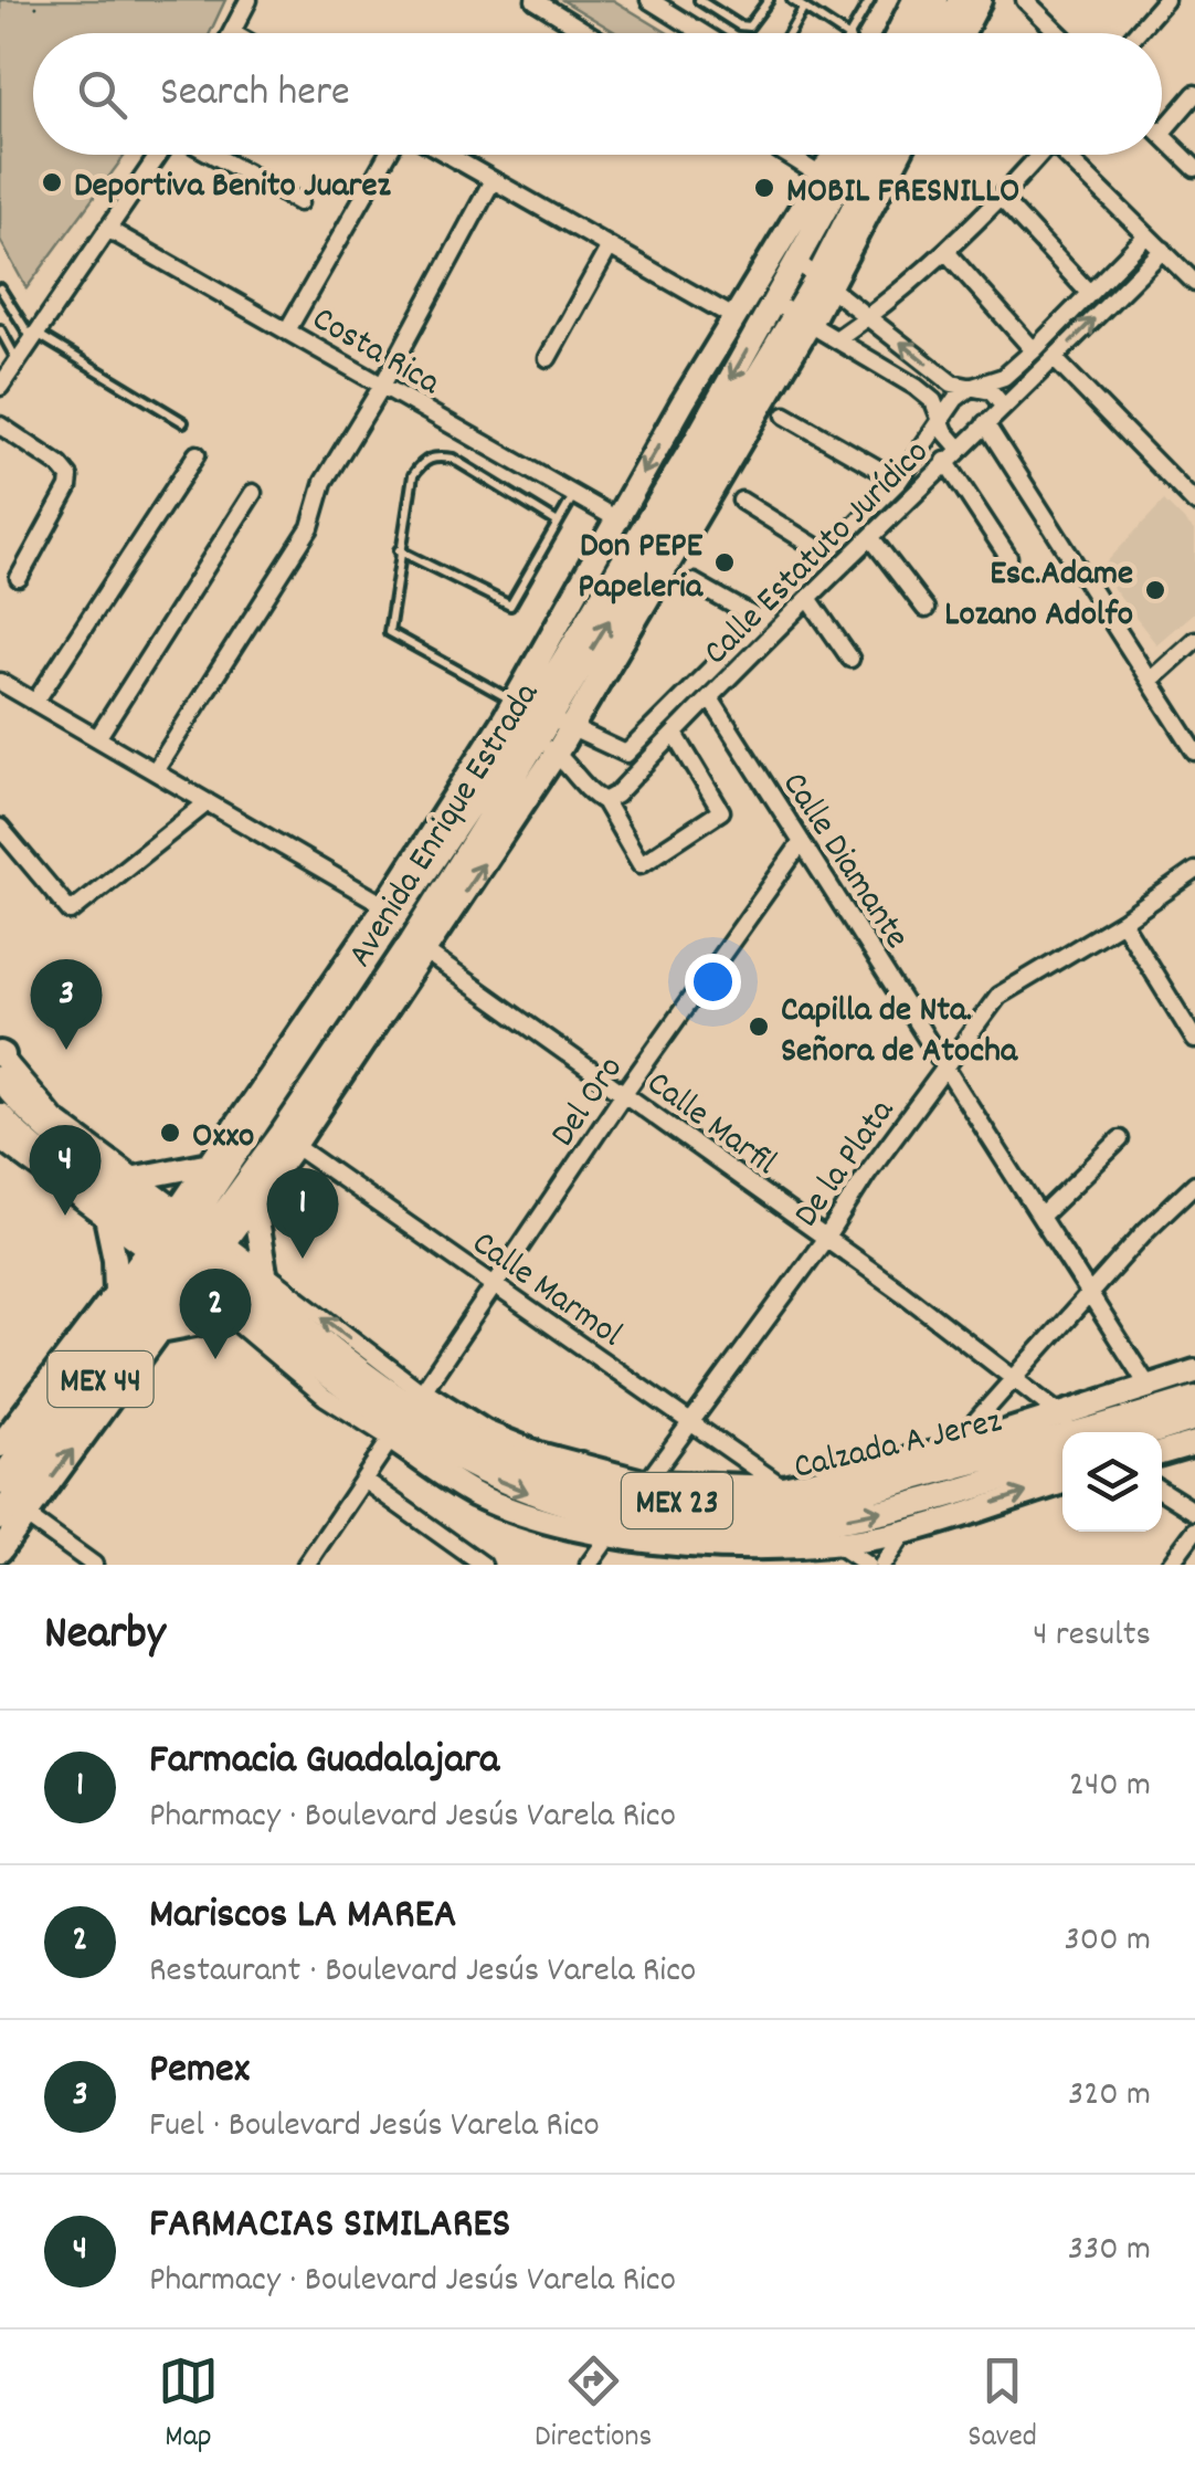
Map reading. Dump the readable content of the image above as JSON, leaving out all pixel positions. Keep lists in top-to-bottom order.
{
  "streets": {
    "main road": [
      "Avenida Enrique Estrada",
      "MEX 44",
      "Calzada A Jerez",
      "MEX 23"
    ],
    "street": [
      "Costa Rica",
      "Calle Estatuto Jurídico",
      "Calle Diamante",
      "Del Oro",
      "Calle Marfil",
      "De la Plata",
      "Calle Marmol"
    ]
  },
  "crossings": [
    ["Calle Estatuto Jurídico", "Calle Diamante"],
    ["Avenida Enrique Estrada", "Calle Marfil"],
    ["Avenida Enrique Estrada", "Calle Marmol"],
    ["Avenida Enrique Estrada", "Calzada A Jerez"],
    ["Avenida Enrique Estrada", "MEX 23"],
    ["Calle Diamante", "Del Oro"],
    ["Calle Diamante", "De la Plata"],
    ["Del Oro", "Calle Marfil"],
    ["Del Oro", "Calle Marmol"],
    ["Calle Marfil", "De la Plata"],
    ["De la Plata", "Calle Marmol"],
    ["De la Plata", "Calzada A Jerez"],
    ["Calzada A Jerez", "MEX 23"]
  ],
  "places": [
    "Deportiva Benito Juarez",
    "MOBIL FRESNILLO",
    "Don PEPE Papeleria",
    "Esc.Adame Lozano Adolfo",
    "Capilla de Nta. Señora de Atocha",
    "Oxxo"
  ],
  "page": {
    "search": "Search here",
    "pins": [
      "3",
      "4",
      "1",
      "2"
    ],
    "heading": ["Nearby", "4 results"],
    "list": [
      {
        "mark": "1",
        "name": "Farmacia Guadalajara",
        "note": "Pharmacy · Boulevard Jesús Varela Rico",
        "value": "240 m"
      },
      {
        "mark": "2",
        "name": "Mariscos LA MAREA",
        "note": "Restaurant · Boulevard Jesús Varela Rico",
        "value": "300 m"
      },
      {
        "mark": "3",
        "name": "Pemex",
        "note": "Fuel · Boulevard Jesús Varela Rico",
        "value": "320 m"
      },
      {
        "mark": "4",
        "name": "FARMACIAS SIMILARES",
        "note": "Pharmacy · Boulevard Jesús Varela Rico",
        "value": "330 m"
      }
    ],
    "nav": ["Map", "Directions", "Saved"]
  }
}
